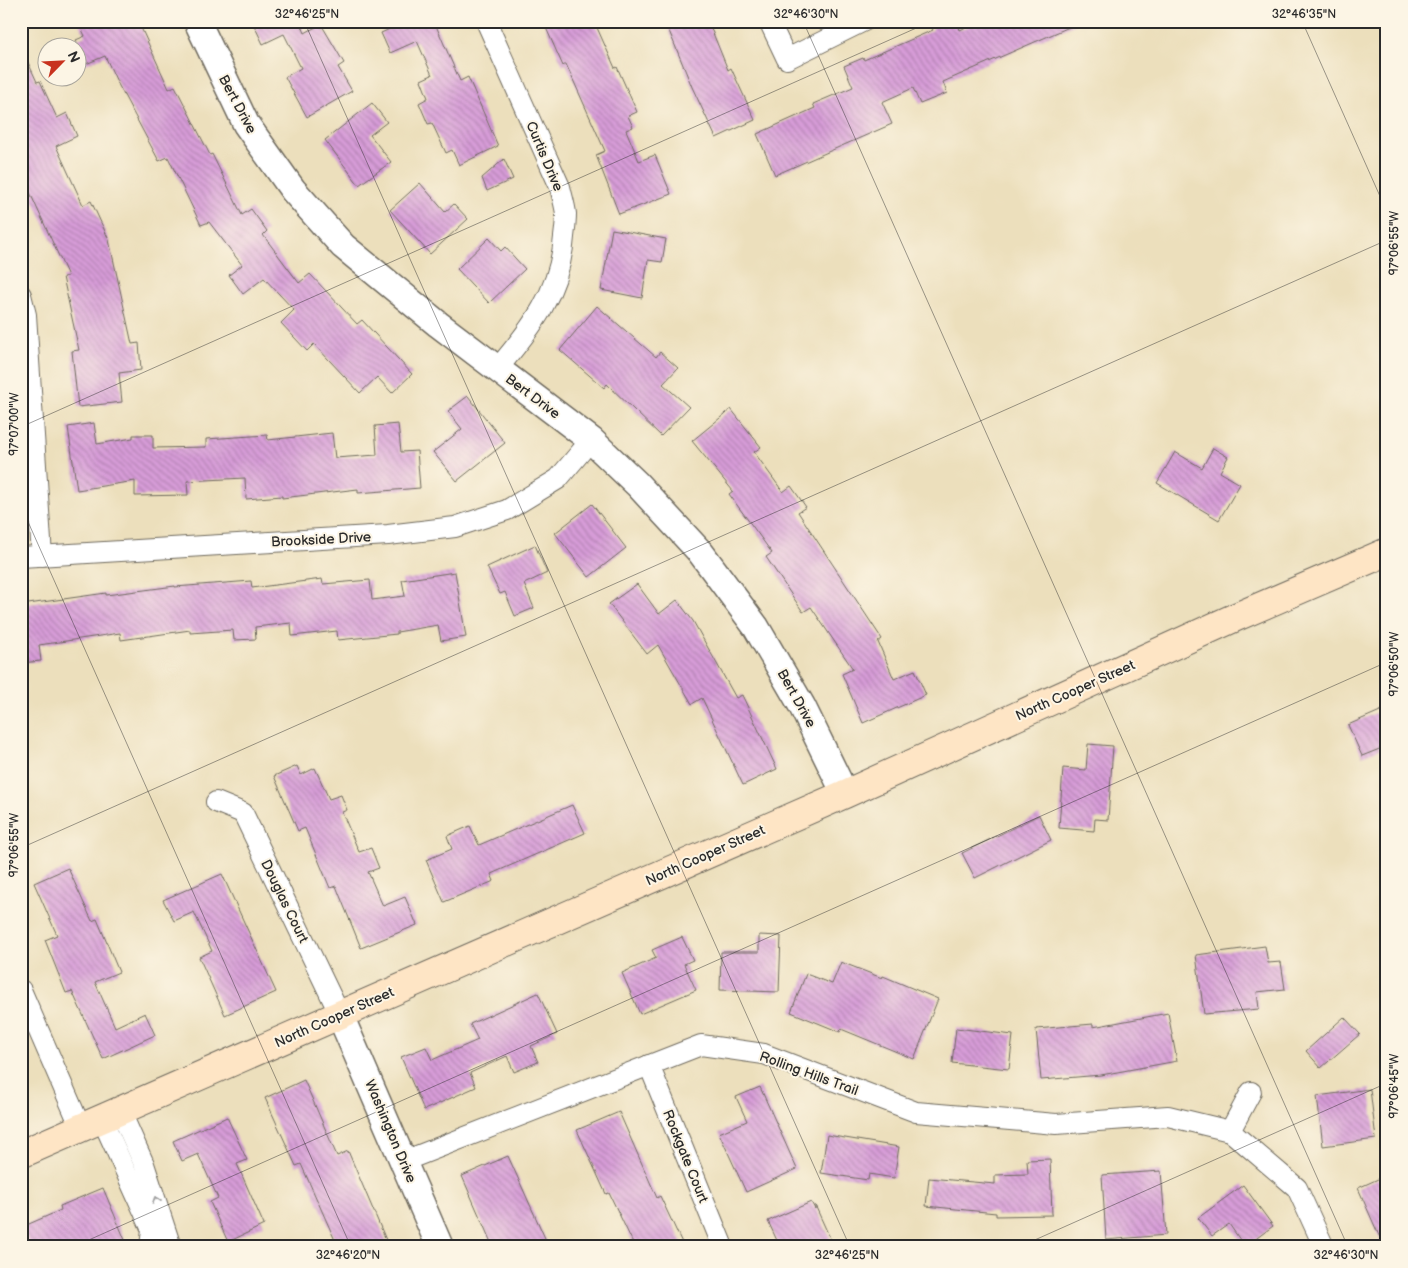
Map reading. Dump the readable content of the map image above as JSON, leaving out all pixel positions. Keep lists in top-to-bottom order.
{
  "streets": {
    "main road": ["North Cooper Street"],
    "street": [
      "Bert Drive",
      "Curtis Drive",
      "Brookside Drive",
      "Douglas Court",
      "Rolling Hills Trail",
      "Washington Drive",
      "Rockgate Court"
    ]
  },
  "crossings": [
    ["Bert Drive", "Curtis Drive"],
    ["Bert Drive", "Brookside Drive"],
    ["Bert Drive", "North Cooper Street"],
    ["North Cooper Street", "Douglas Court"],
    ["North Cooper Street", "Washington Drive"],
    ["Douglas Court", "Washington Drive"],
    ["Rolling Hills Trail", "Washington Drive"],
    ["Rolling Hills Trail", "Rockgate Court"]
  ],
  "north": "top right",
  "coordinates": [
    "32°46'25\"N",
    "32°46'30\"N",
    "32°46'35\"N",
    "97°06'55\"W",
    "97°07'00\"W",
    "97°06'50\"W",
    "97°06'45\"W",
    "32°46'20\"N"
  ]
}
